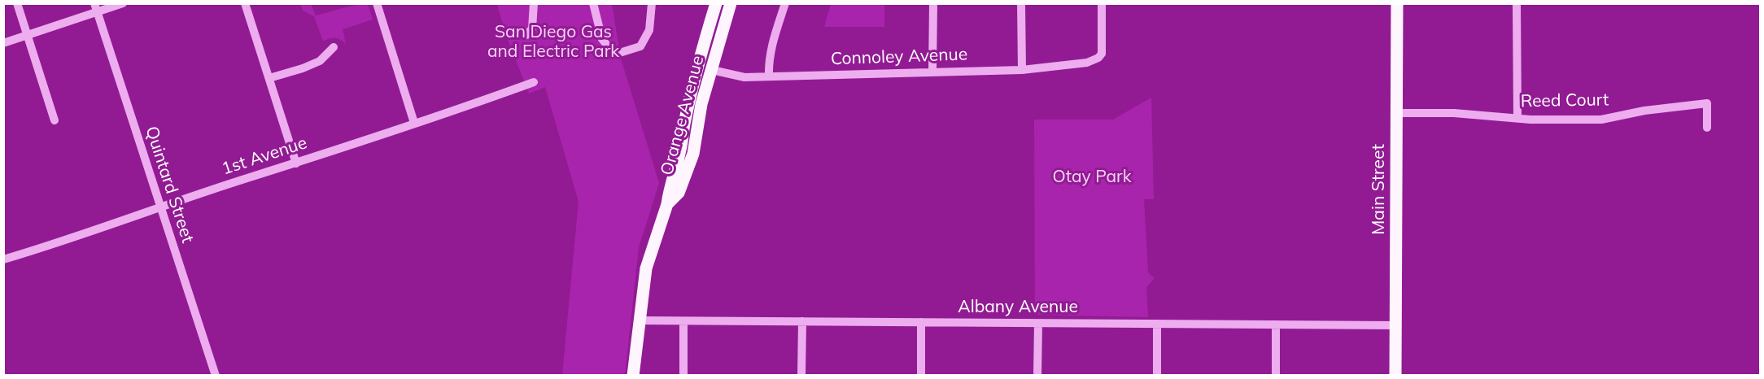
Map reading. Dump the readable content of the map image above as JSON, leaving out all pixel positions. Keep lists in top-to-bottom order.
{
  "streets": {
    "main road": ["Orange Avenue", "Main Street"],
    "street": [
      "Connoley Avenue",
      "Reed Court",
      "1st Avenue",
      "Quintard Street",
      "Albany Avenue"
    ]
  },
  "crossings": [
    ["Connoley Avenue", "Orange Avenue"],
    ["Reed Court", "Main Street"],
    ["Orange Avenue", "Albany Avenue"],
    ["1st Avenue", "Quintard Street"],
    ["Main Street", "Albany Avenue"]
  ],
  "parks": ["San Diego Gas and Electric Park", "Otay Park"]
}
